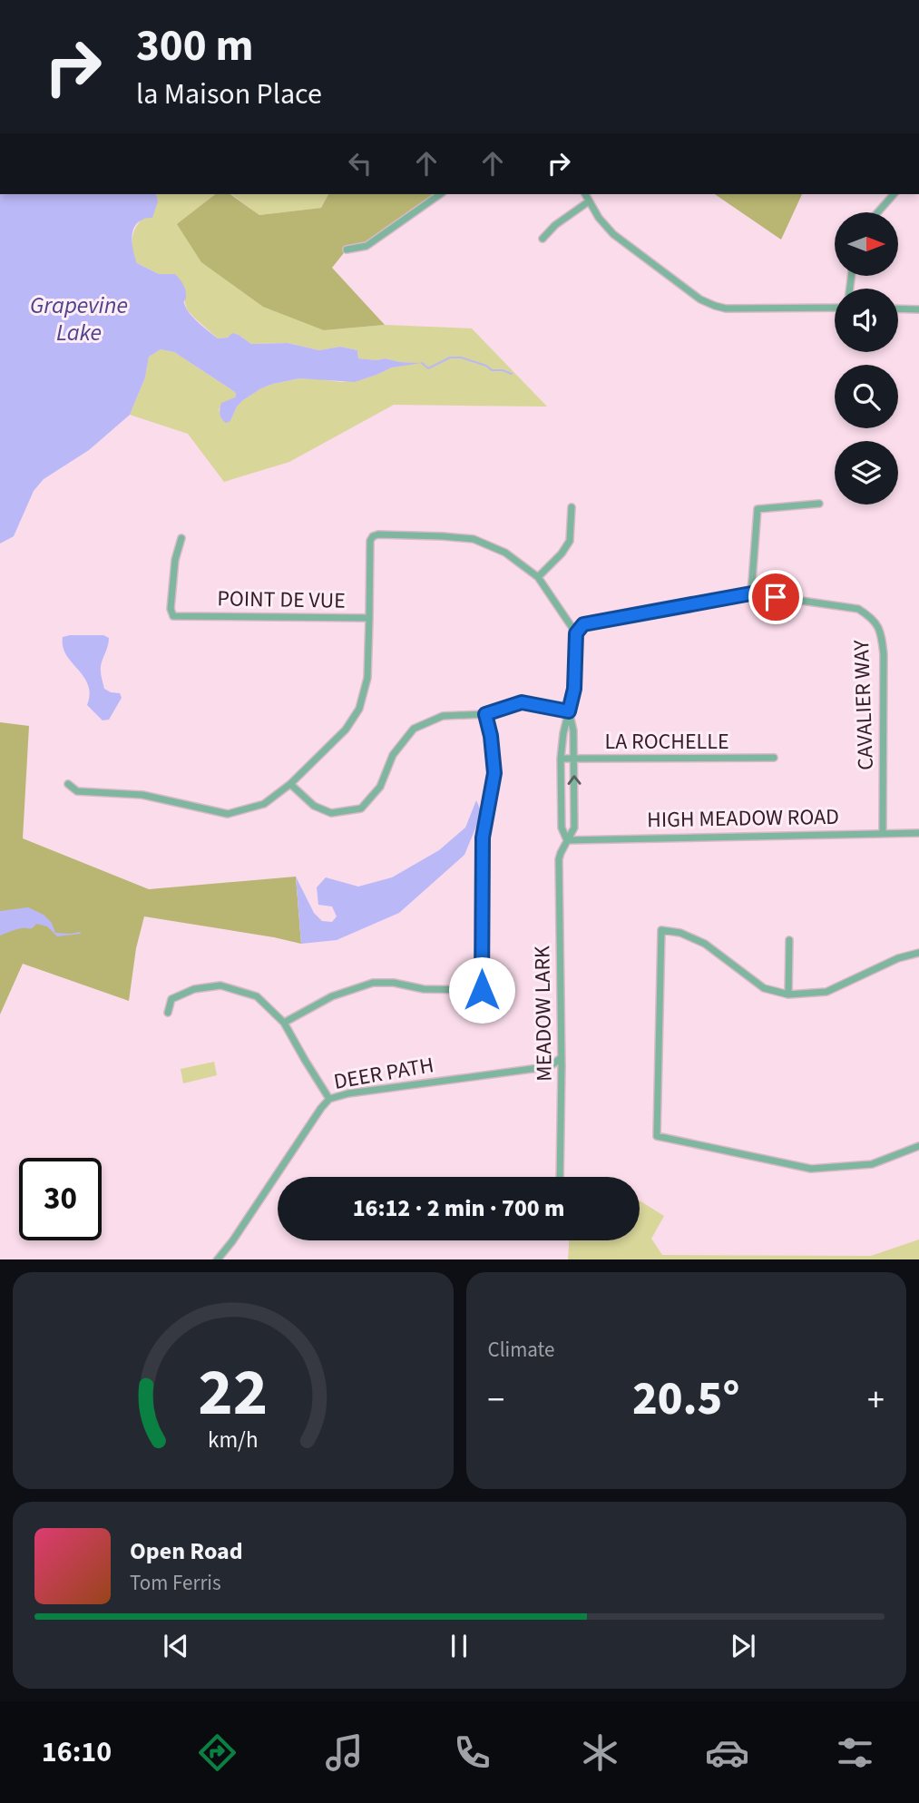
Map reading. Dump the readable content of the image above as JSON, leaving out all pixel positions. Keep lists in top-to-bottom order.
{
  "streets": {
    "street": [
      "POINT DE VUE",
      "CAVALIER WAY",
      "LA ROCHELLE",
      "HIGH MEADOW ROAD",
      "MEADOW LARK",
      "DEER PATH"
    ]
  },
  "crossings": [
    ["POINT DE VUE", "CAVALIER WAY"],
    ["CAVALIER WAY", "HIGH MEADOW ROAD"],
    ["LA ROCHELLE", "MEADOW LARK"],
    ["HIGH MEADOW ROAD", "MEADOW LARK"],
    ["MEADOW LARK", "DEER PATH"]
  ],
  "water": ["Grapevine Lake"],
  "north": "right",
  "page": {
    "turn": ["300 m", "la Maison Place"],
    "limit": "30",
    "trip": "16:12 · 2 min · 700 m",
    "tile": "Climate",
    "heat": ["−", "20.5°", "+"],
    "song": ["Open Road", "Tom Ferris"],
    "tabs": "16:10",
    "gauge": ["22", "km/h"]
  }
}
